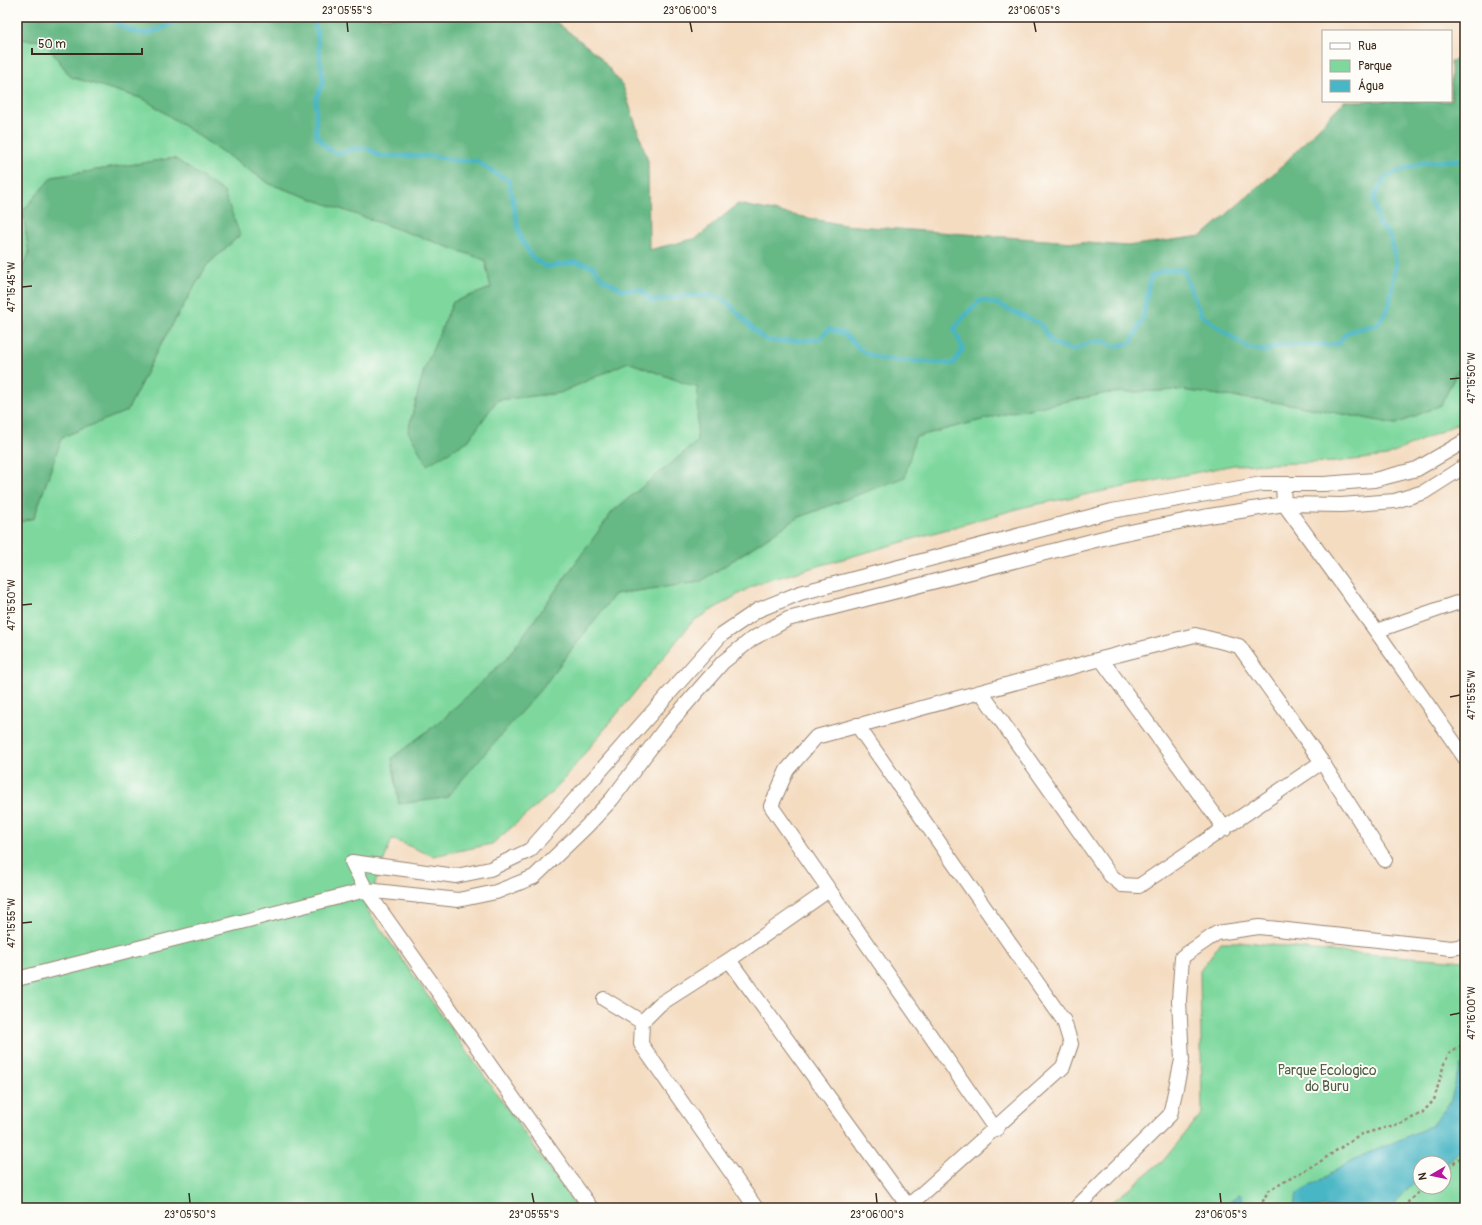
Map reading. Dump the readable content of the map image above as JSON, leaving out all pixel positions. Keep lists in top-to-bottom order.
{
  "parks": ["Parque Ecologico do Buru"],
  "legend": ["Rua", "Parque", "Água"],
  "scale_bar": "50 m",
  "north": "left",
  "coordinates": [
    "23°05'55\"S",
    "23°06'00\"S",
    "23°06'05\"S",
    "47°15'45\"W",
    "47°15'50\"W",
    "47°15'55\"W",
    "47°16'00\"W",
    "23°05'50\"S"
  ]
}
